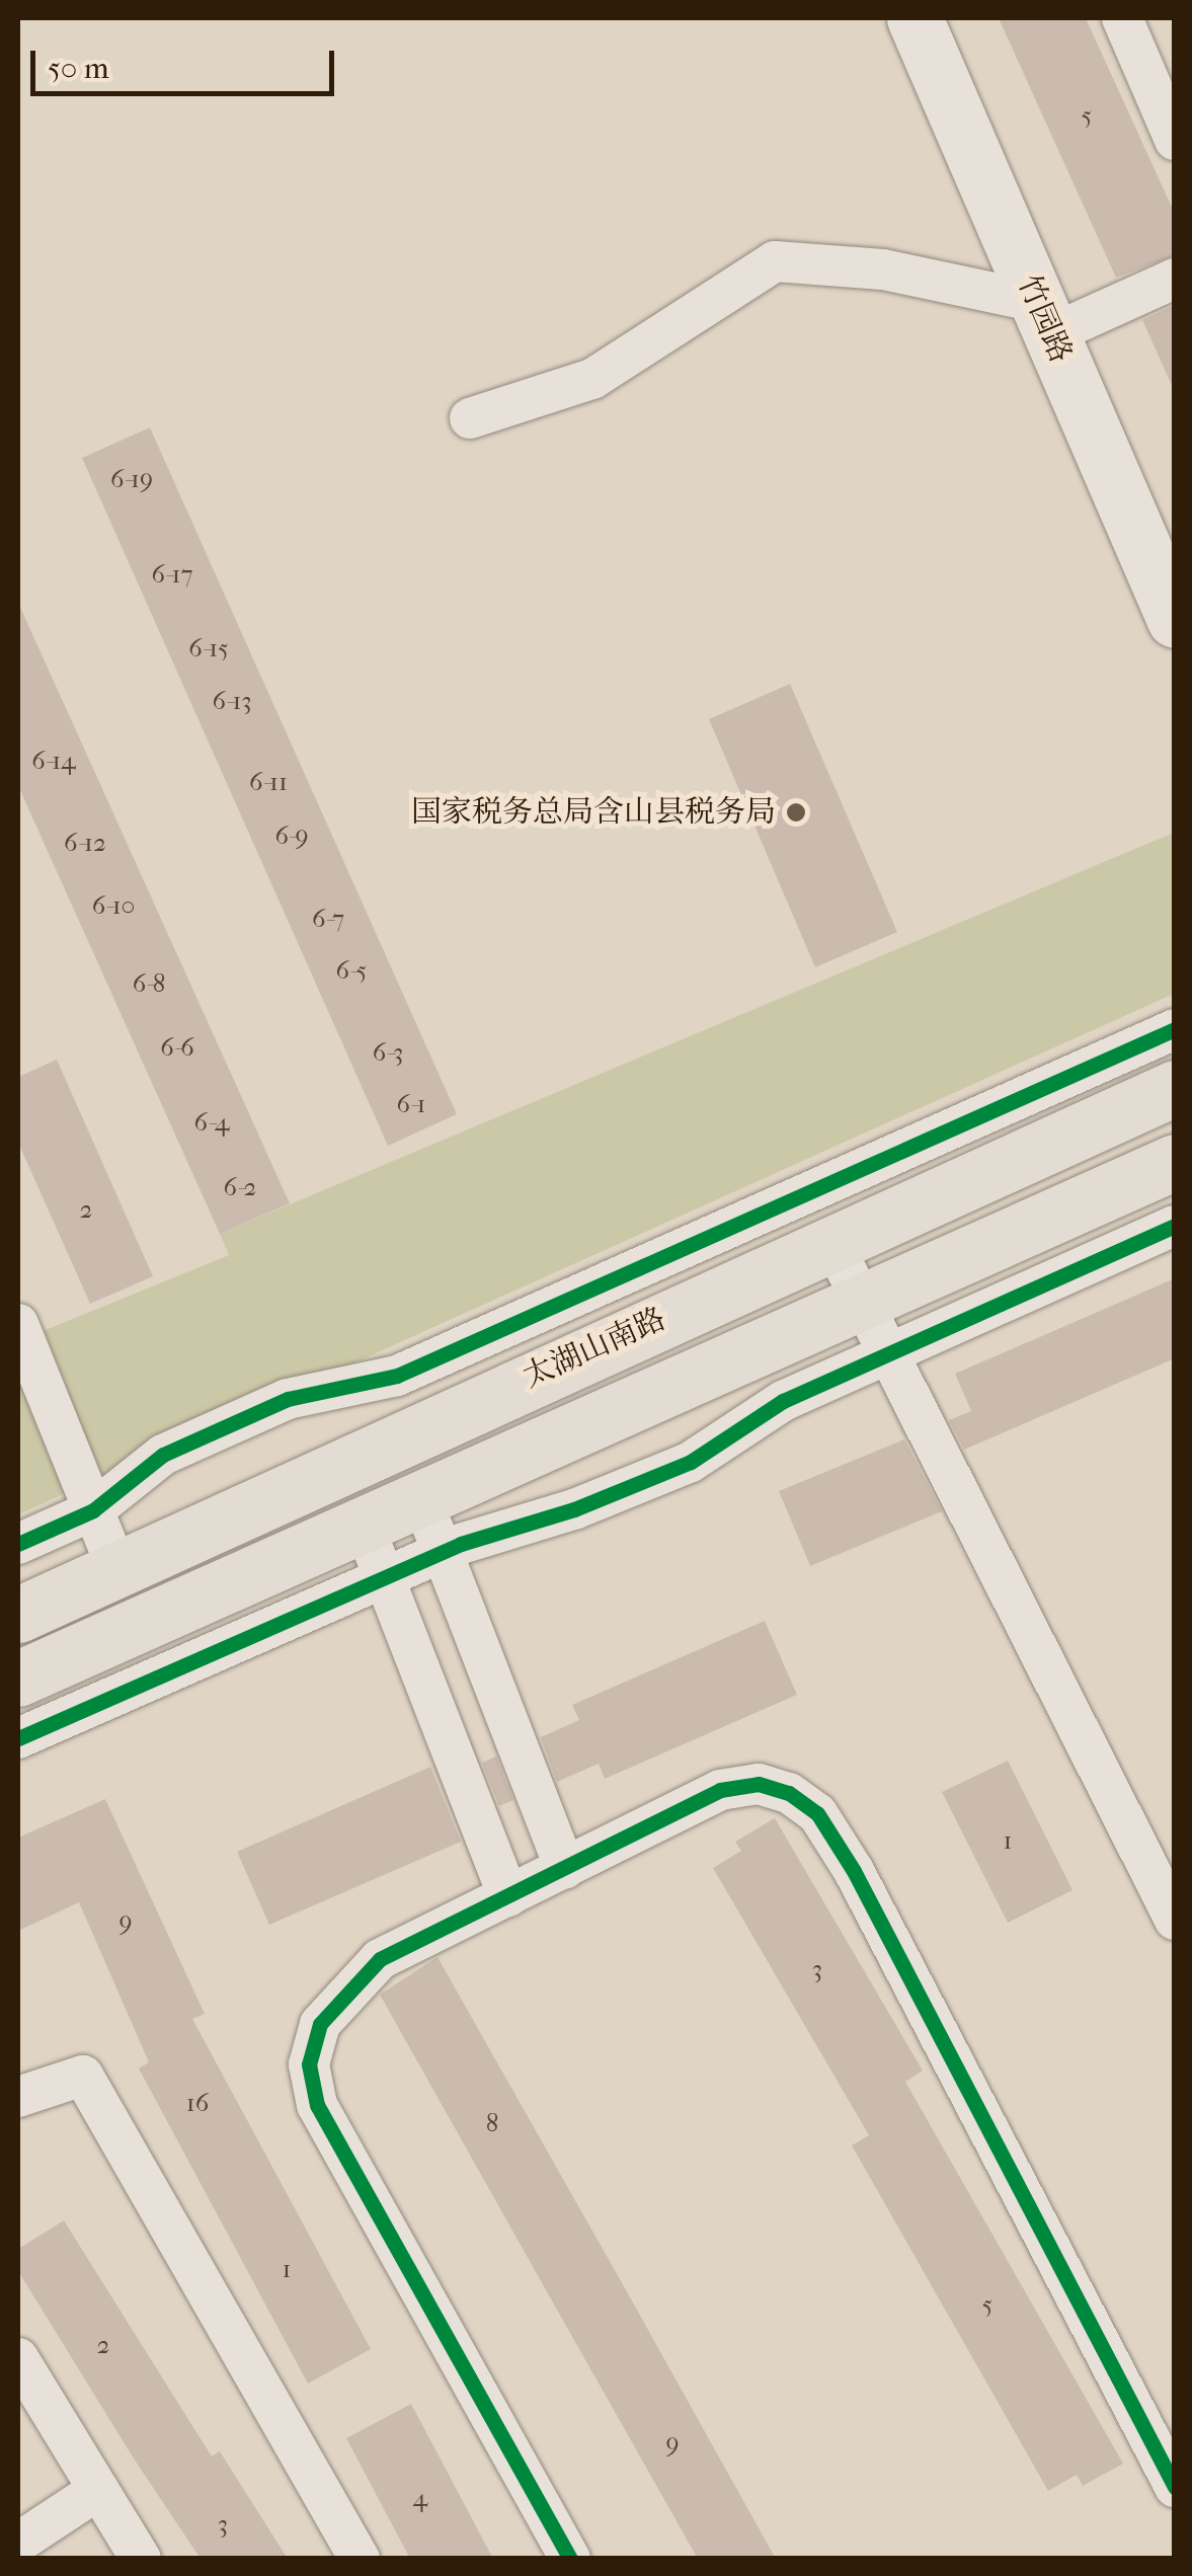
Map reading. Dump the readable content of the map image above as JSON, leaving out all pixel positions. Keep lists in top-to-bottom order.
{
  "streets": {
    "main road": ["太湖山南路"],
    "street": ["竹园路"]
  },
  "places": ["国家税务总局含山县税务局"],
  "house_numbers": [
    "5",
    "6-19",
    "6-17",
    "6-15",
    "6-13",
    "6-14",
    "6-11",
    "6-9",
    "6-12",
    "6-10",
    "6-7",
    "6-5",
    "6-8",
    "6-6",
    "6-3",
    "6-1",
    "6-4",
    "6-2",
    "2",
    "1",
    "9",
    "3",
    "16",
    "8",
    "1",
    "5",
    "2",
    "9",
    "4",
    "3"
  ],
  "scale_bar": "50 m"
}
